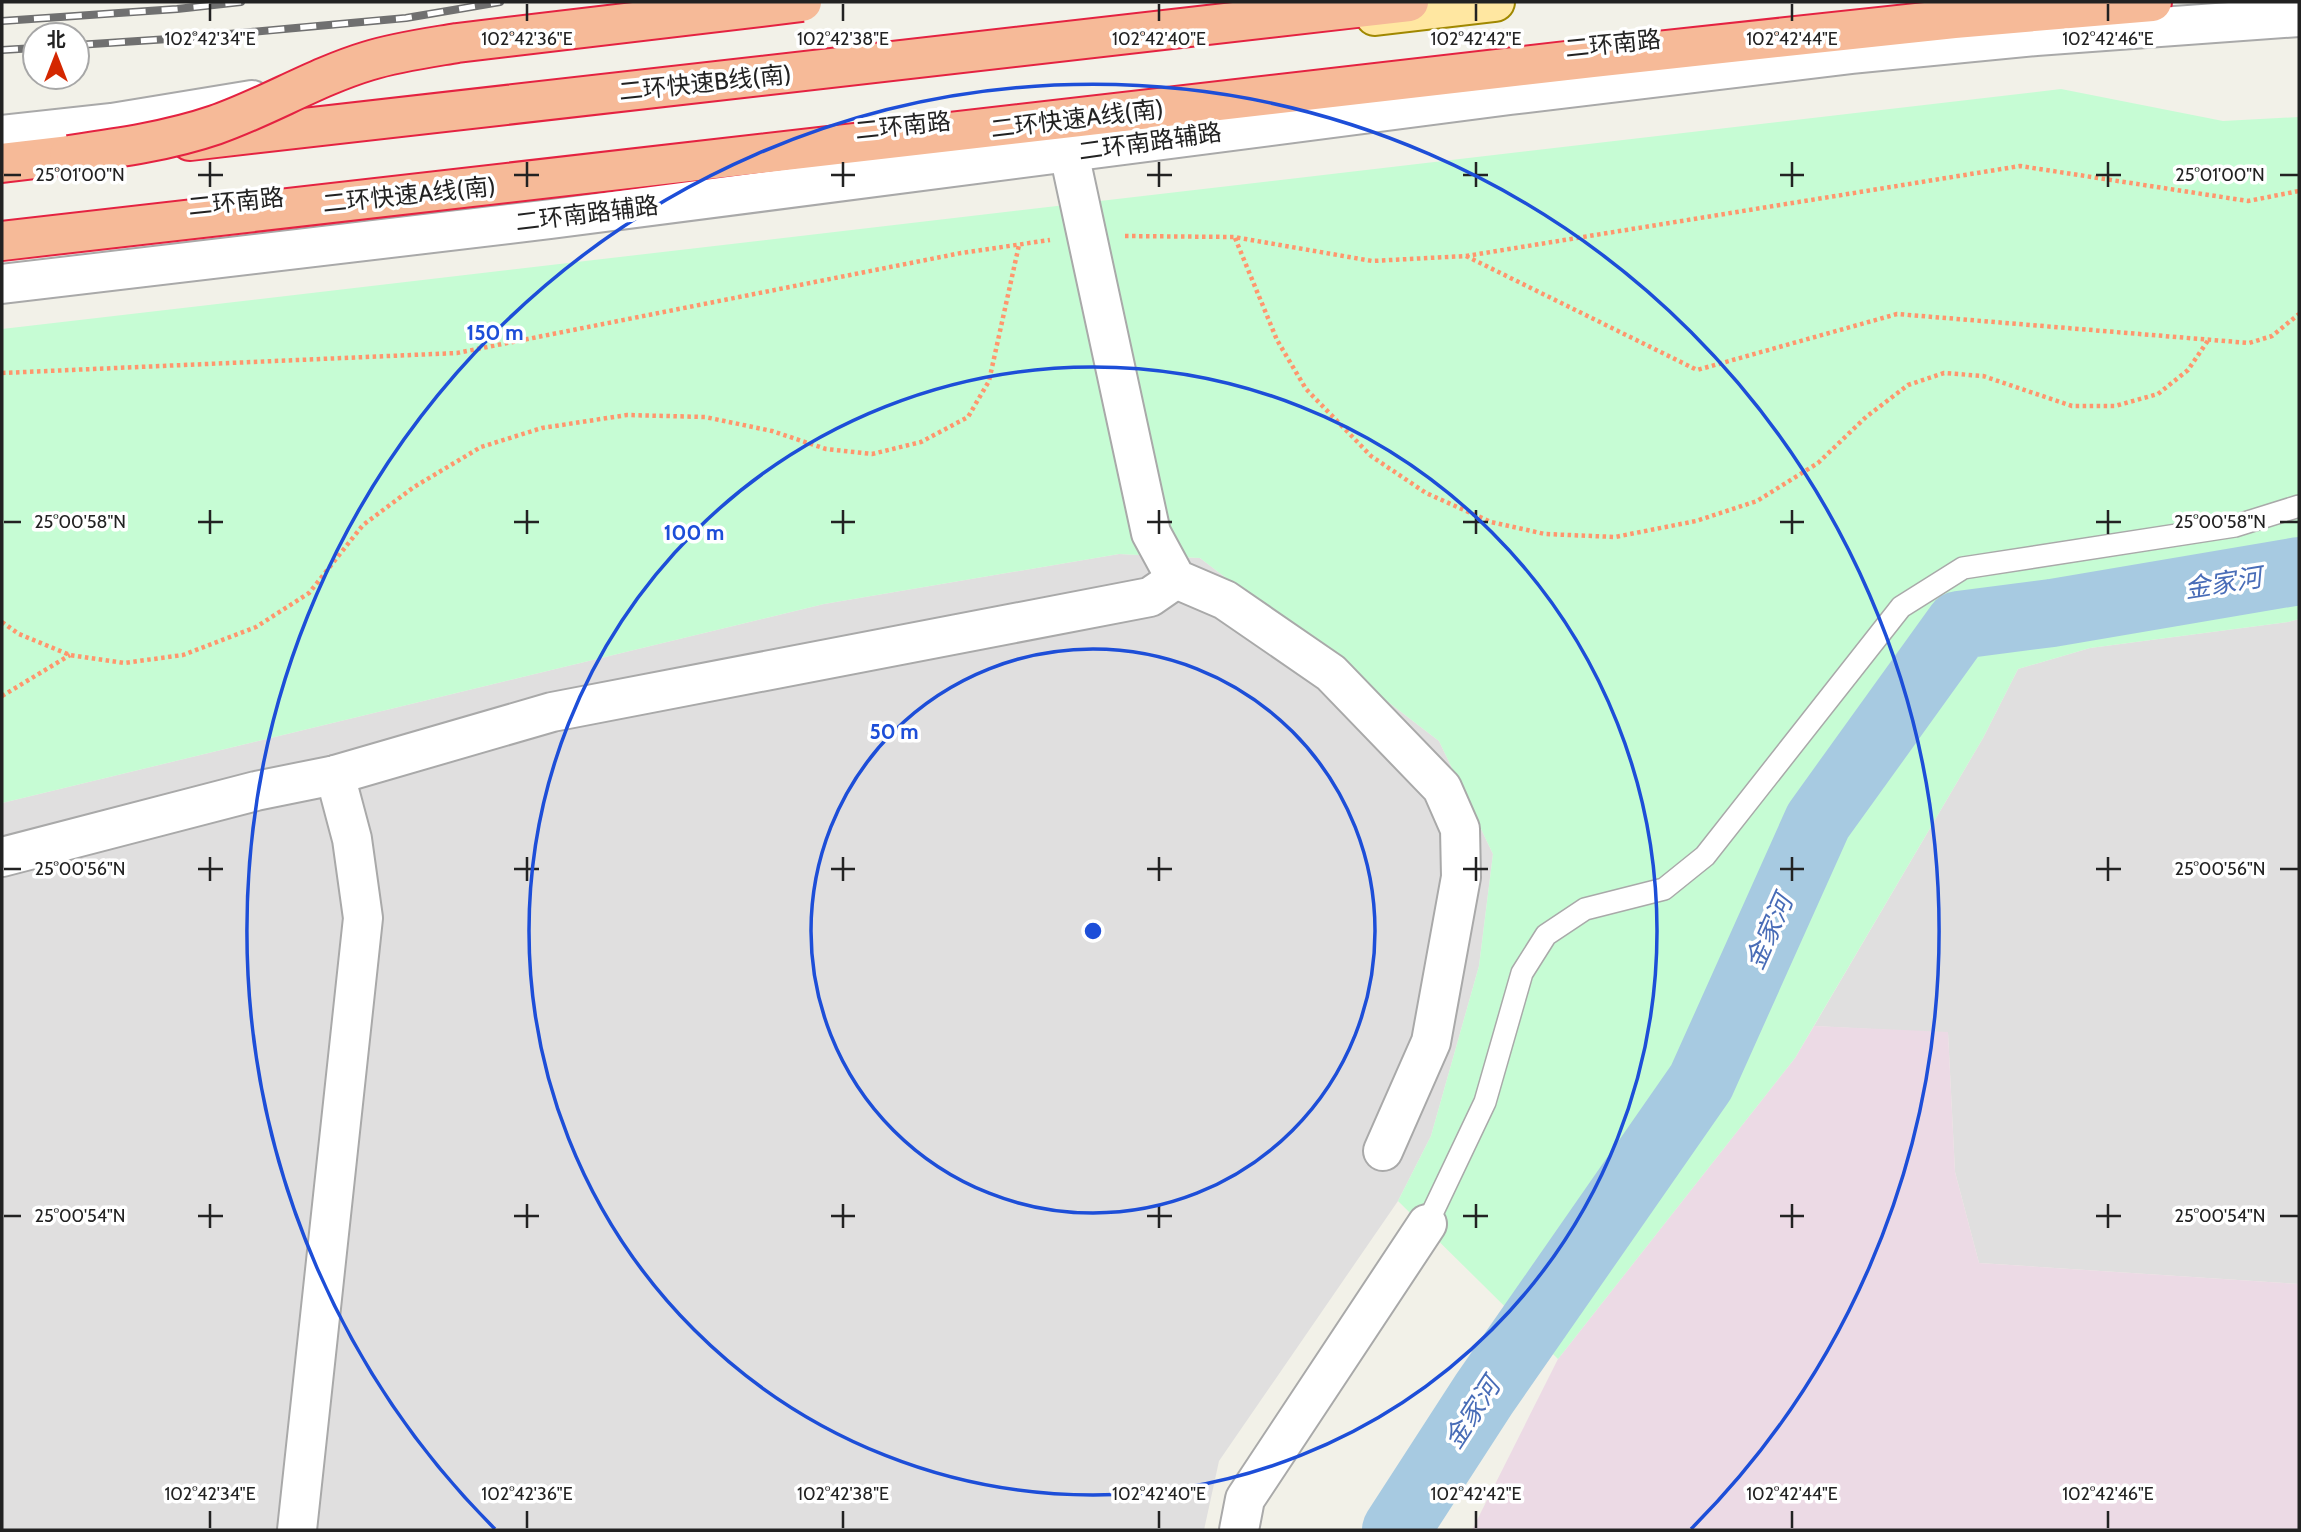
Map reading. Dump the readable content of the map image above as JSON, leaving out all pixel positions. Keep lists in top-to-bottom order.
{
  "streets": {
    "highway": ["二环快速B线(南)", "二环快速A线(南)"],
    "main road": ["二环南路"],
    "street": ["二环南路辅路"]
  },
  "water": ["金家河"],
  "north": "top",
  "coordinates": [
    "102°42'34\"E",
    "102°42'36\"E",
    "102°42'38\"E",
    "102°42'40\"E",
    "102°42'42\"E",
    "102°42'44\"E",
    "102°42'46\"E",
    "25°01'00\"N",
    "25°00'58\"N",
    "25°00'56\"N",
    "25°00'54\"N"
  ],
  "rings": ["150 m", "100 m", "50 m"]
}
